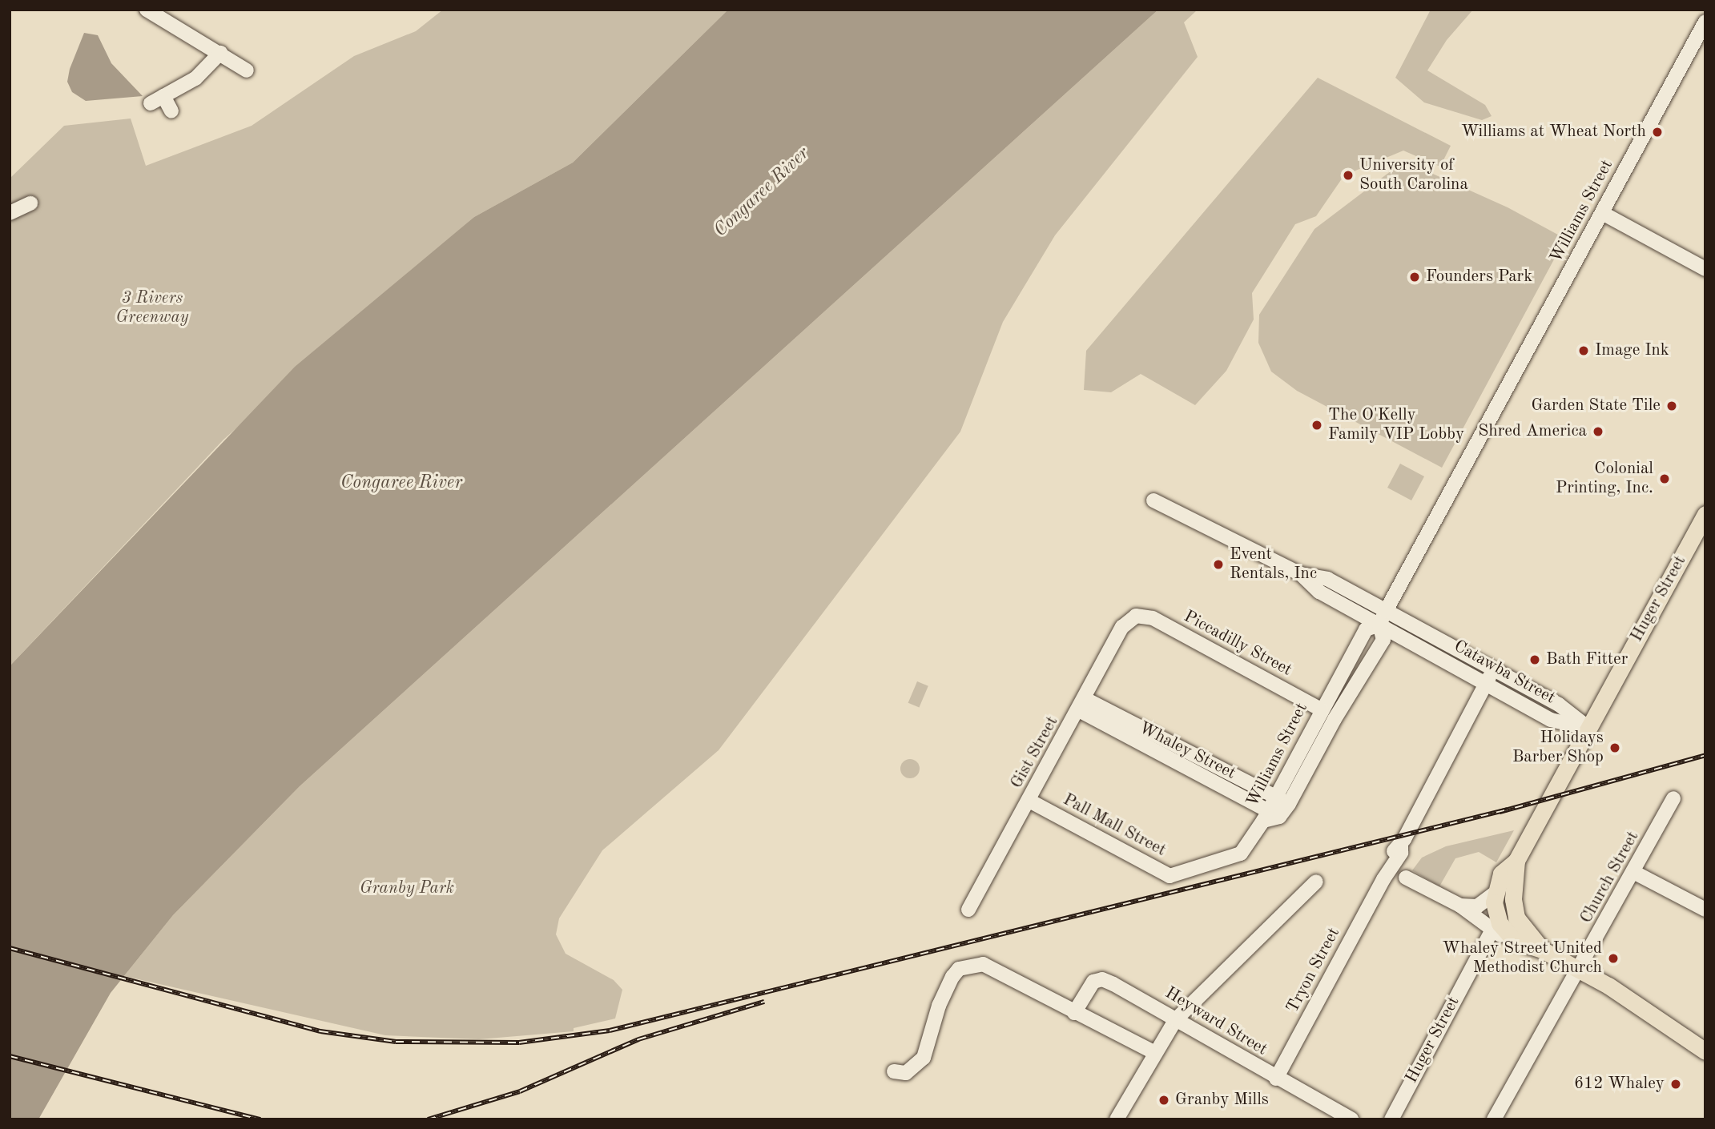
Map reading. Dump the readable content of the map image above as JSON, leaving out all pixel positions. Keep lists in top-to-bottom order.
{
  "streets": {
    "main road": ["Huger Street"],
    "street": [
      "Williams Street",
      "Piccadilly Street",
      "Catawba Street",
      "Whaley Street",
      "Gist Street",
      "Pall Mall Street",
      "Church Street",
      "Tryon Street",
      "Heyward Street"
    ]
  },
  "crossings": [
    ["Williams Street", "Piccadilly Street"],
    ["Williams Street", "Catawba Street"],
    ["Williams Street", "Whaley Street"],
    ["Williams Street", "Pall Mall Street"],
    ["Huger Street", "Catawba Street"],
    ["Piccadilly Street", "Gist Street"],
    ["Catawba Street", "Tryon Street"],
    ["Whaley Street", "Gist Street"],
    ["Whaley Street", "Pall Mall Street"],
    ["Gist Street", "Pall Mall Street"],
    ["Tryon Street", "Heyward Street"]
  ],
  "water": ["Congaree River"],
  "parks": ["3 Rivers Greenway", "Granby Park"],
  "places": [
    "Williams at Wheat North",
    "University of South Carolina",
    "Founders Park",
    "Image Ink",
    "Garden State Tile",
    "The O'Kelly Family VIP Lobby",
    "Shred America",
    "Colonial Printing, Inc.",
    "Event Rentals, Inc",
    "Bath Fitter",
    "Holidays Barber Shop",
    "Whaley Street United Methodist Church",
    "612 Whaley",
    "Granby Mills"
  ]
}
